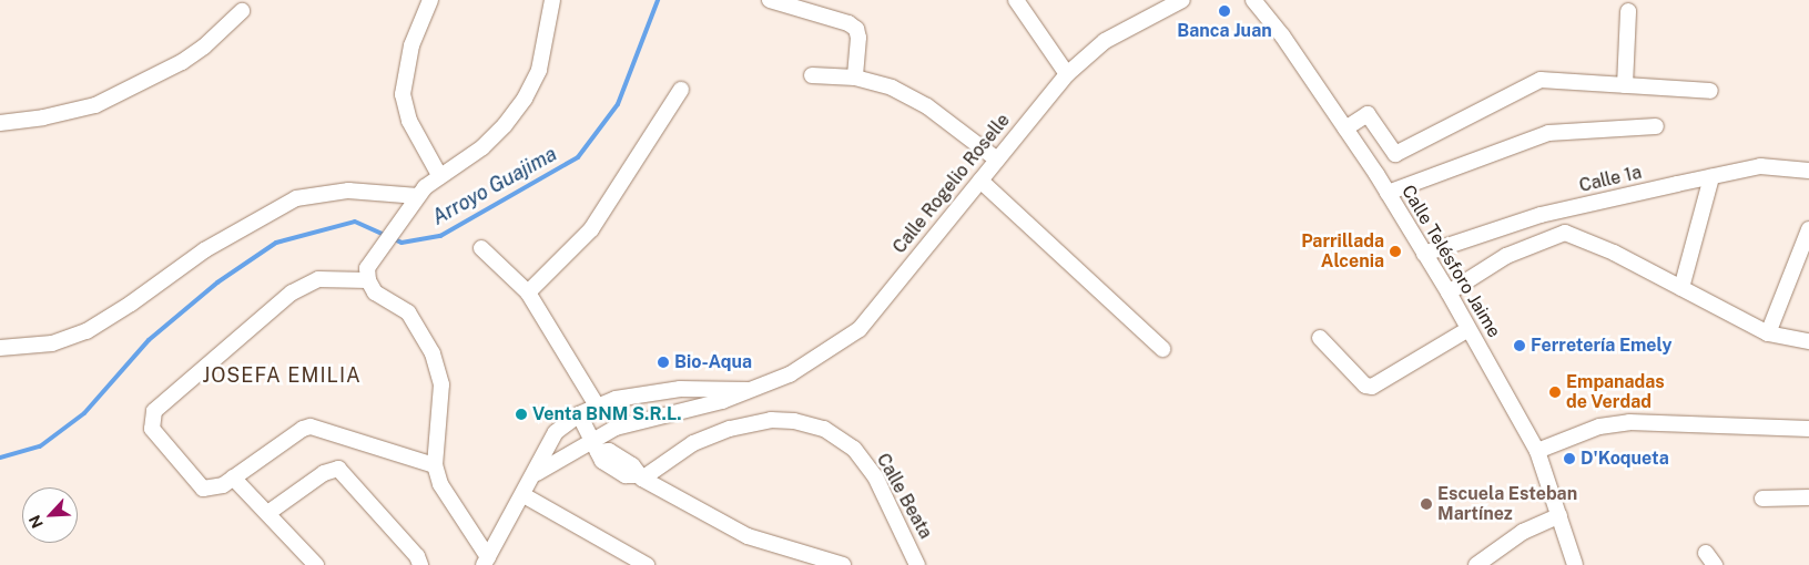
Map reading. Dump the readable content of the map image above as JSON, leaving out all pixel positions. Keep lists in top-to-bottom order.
{
  "streets": {
    "street": [
      "Calle 1a",
      "Calle Rogelio Roselle",
      "Calle Telésforo Jaime",
      "Calle Beata"
    ]
  },
  "crossings": [
    ["Calle 1a", "Calle Telésforo Jaime"]
  ],
  "districts": ["JOSEFA EMILIA"],
  "water": ["Arroyo Guajima"],
  "places": [
    "Banca Juan",
    "Parrillada Alcenia",
    "Ferretería Emely",
    "Bio-Aqua",
    "Empanadas de Verdad",
    "Venta BNM S.R.L.",
    "D'Koqueta",
    "Escuela Esteban Martínez"
  ],
  "north": "bottom left"
}
